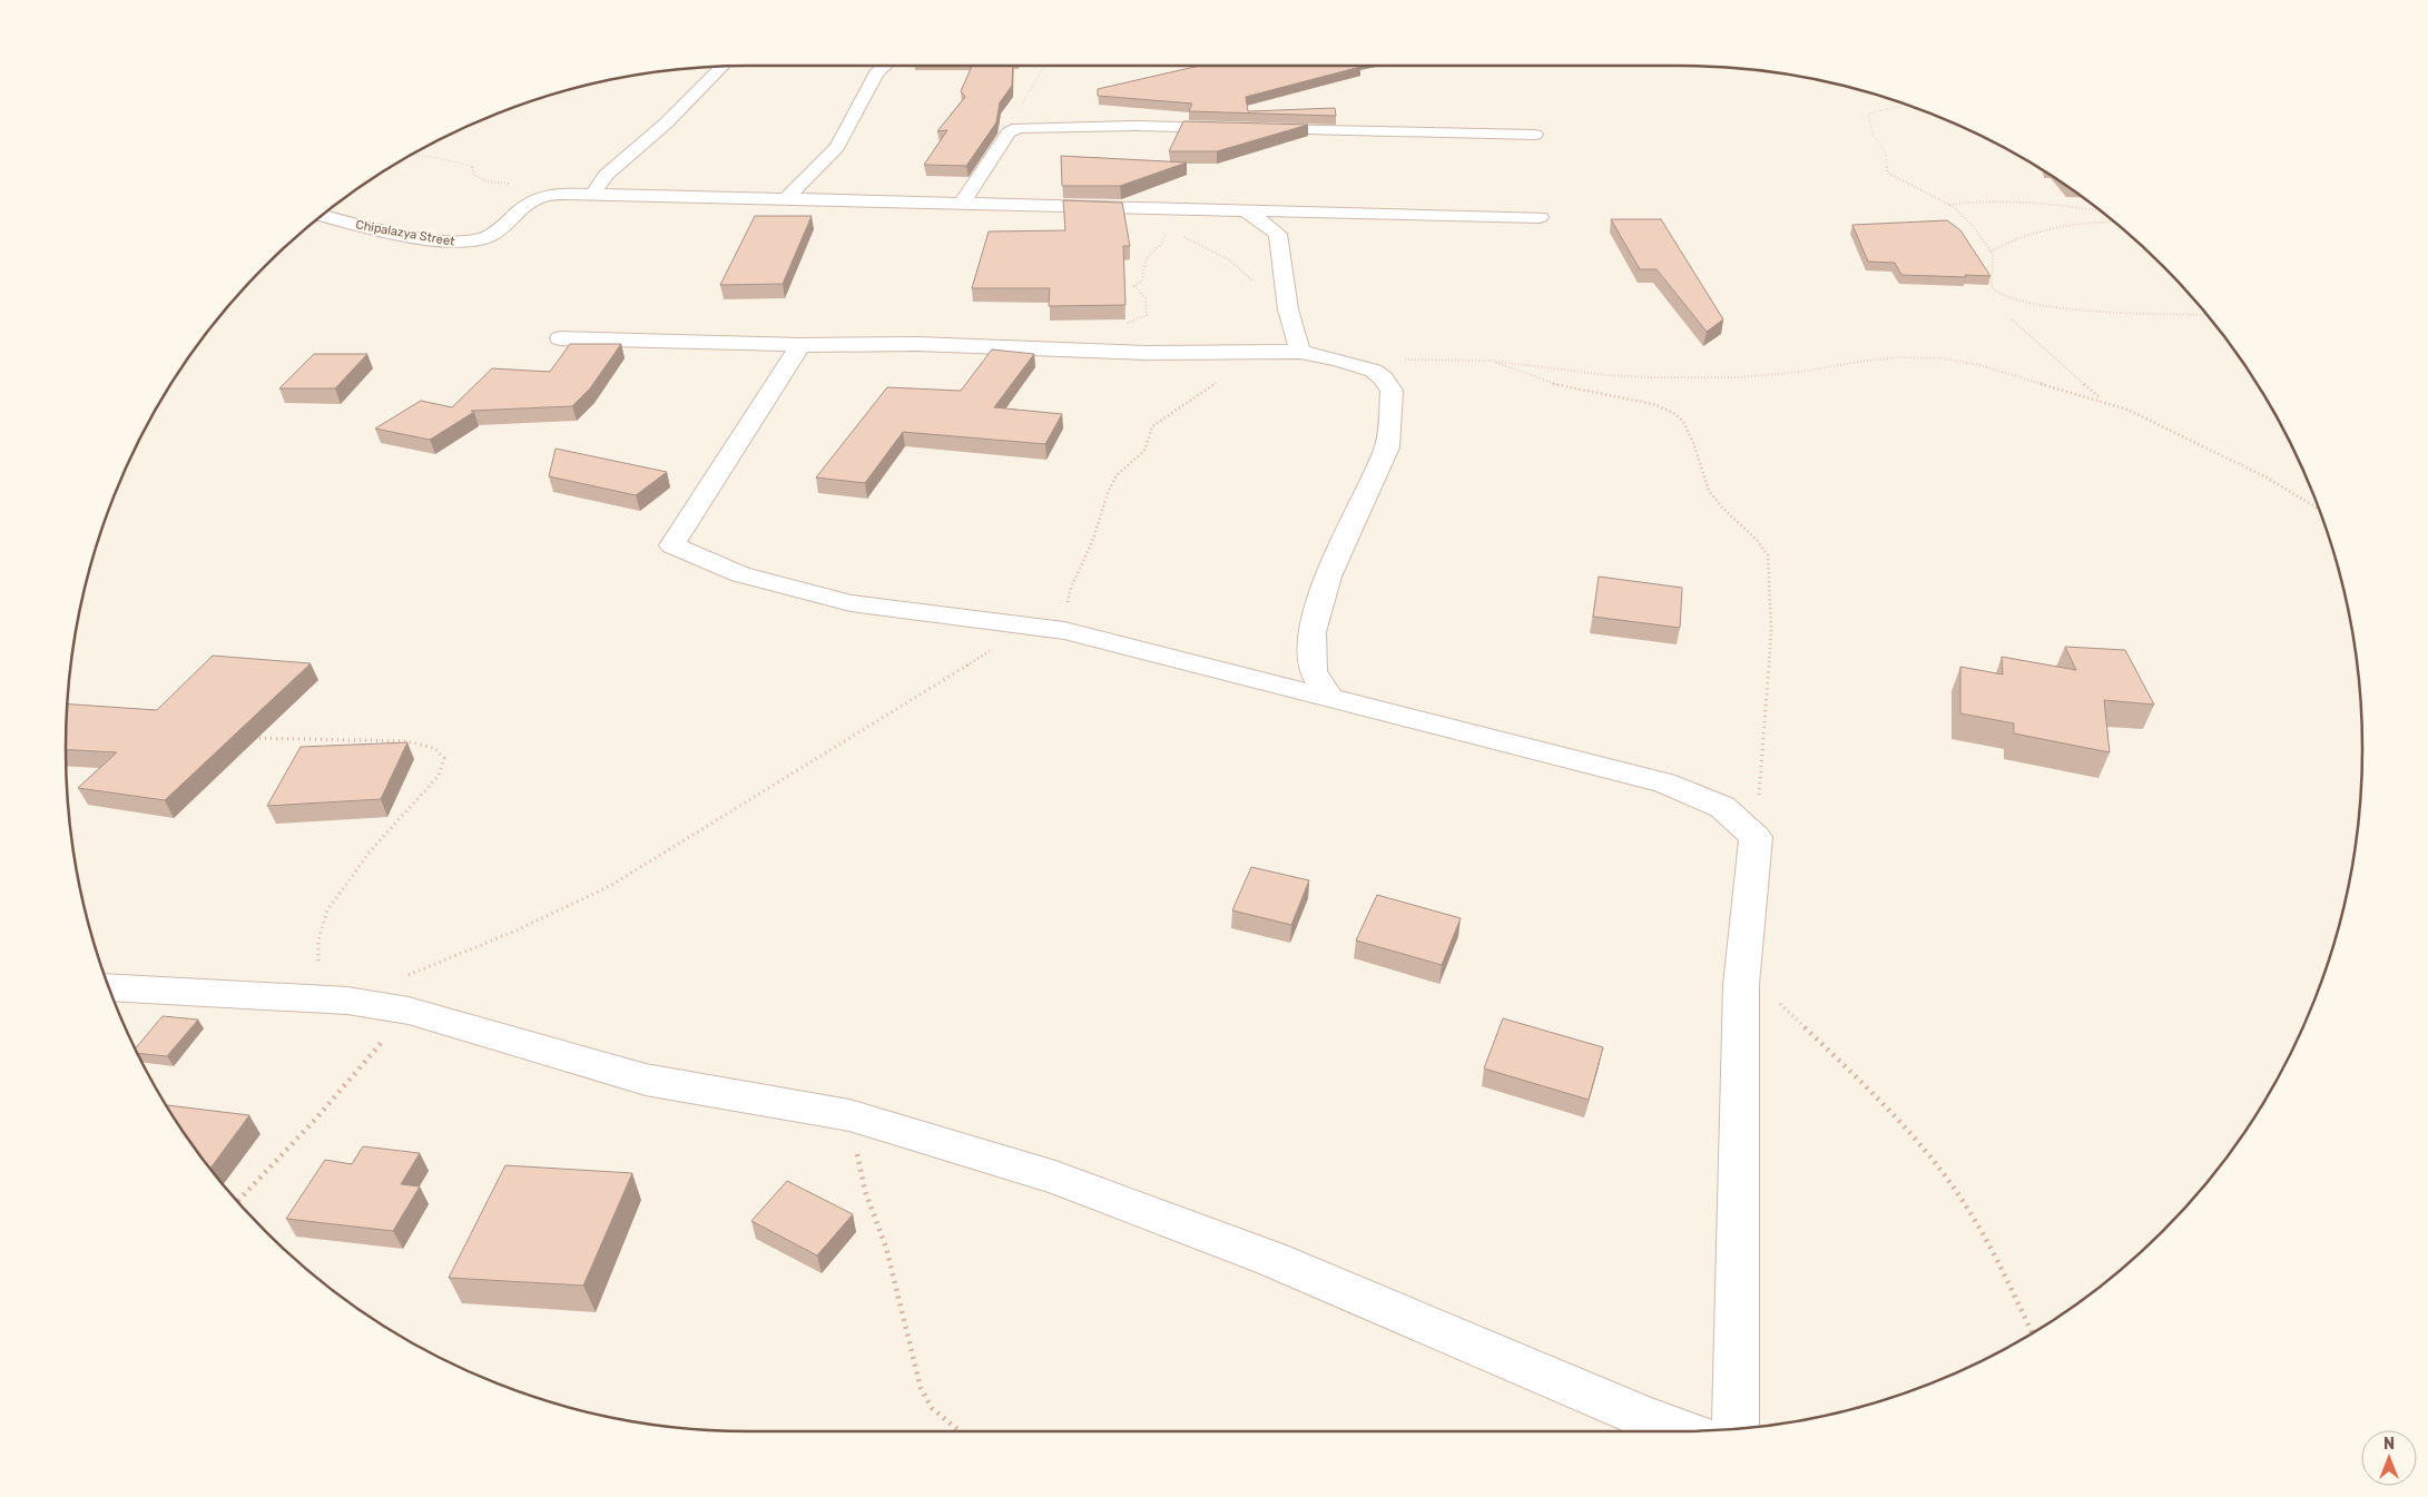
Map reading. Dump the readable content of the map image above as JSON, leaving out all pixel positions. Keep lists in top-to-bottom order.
{
  "streets": {
    "street": ["Chipalazya Street"]
  },
  "north": "top"
}
